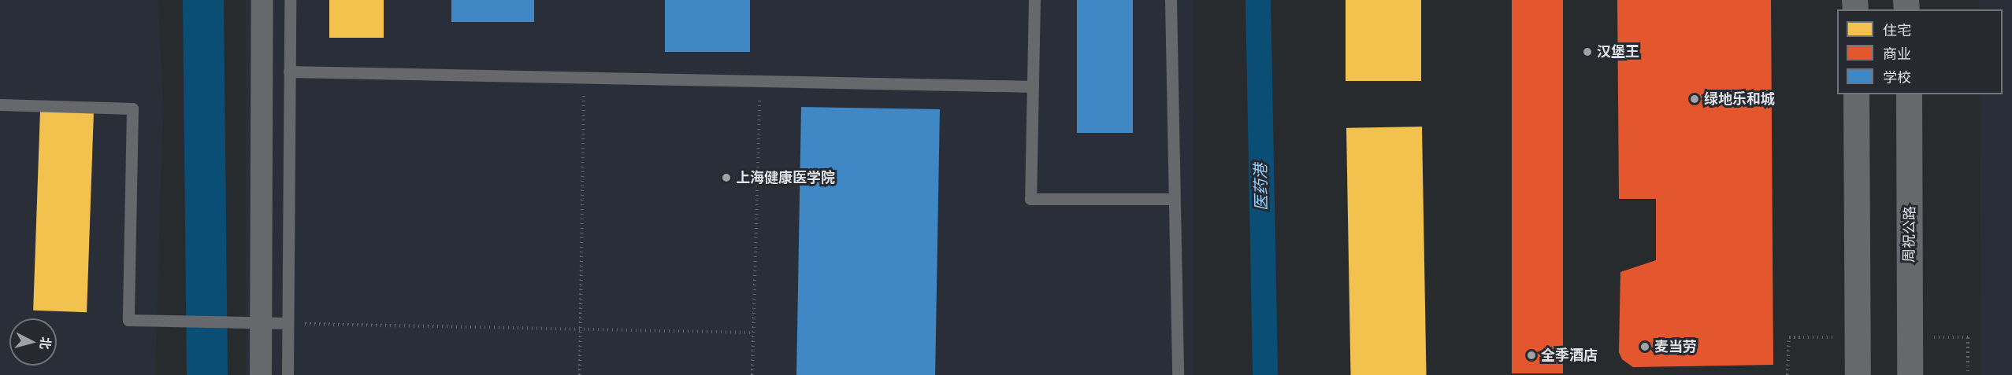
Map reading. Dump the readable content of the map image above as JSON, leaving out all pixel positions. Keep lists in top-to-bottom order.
{
  "streets": {
    "street": ["周祝公路"]
  },
  "water": ["医药港"],
  "places": [
    "汉堡王",
    "绿地乐和城",
    "上海健康医学院",
    "麦当劳",
    "全季酒店"
  ],
  "legend": ["住宅", "商业", "学校"],
  "north": "right"
}
